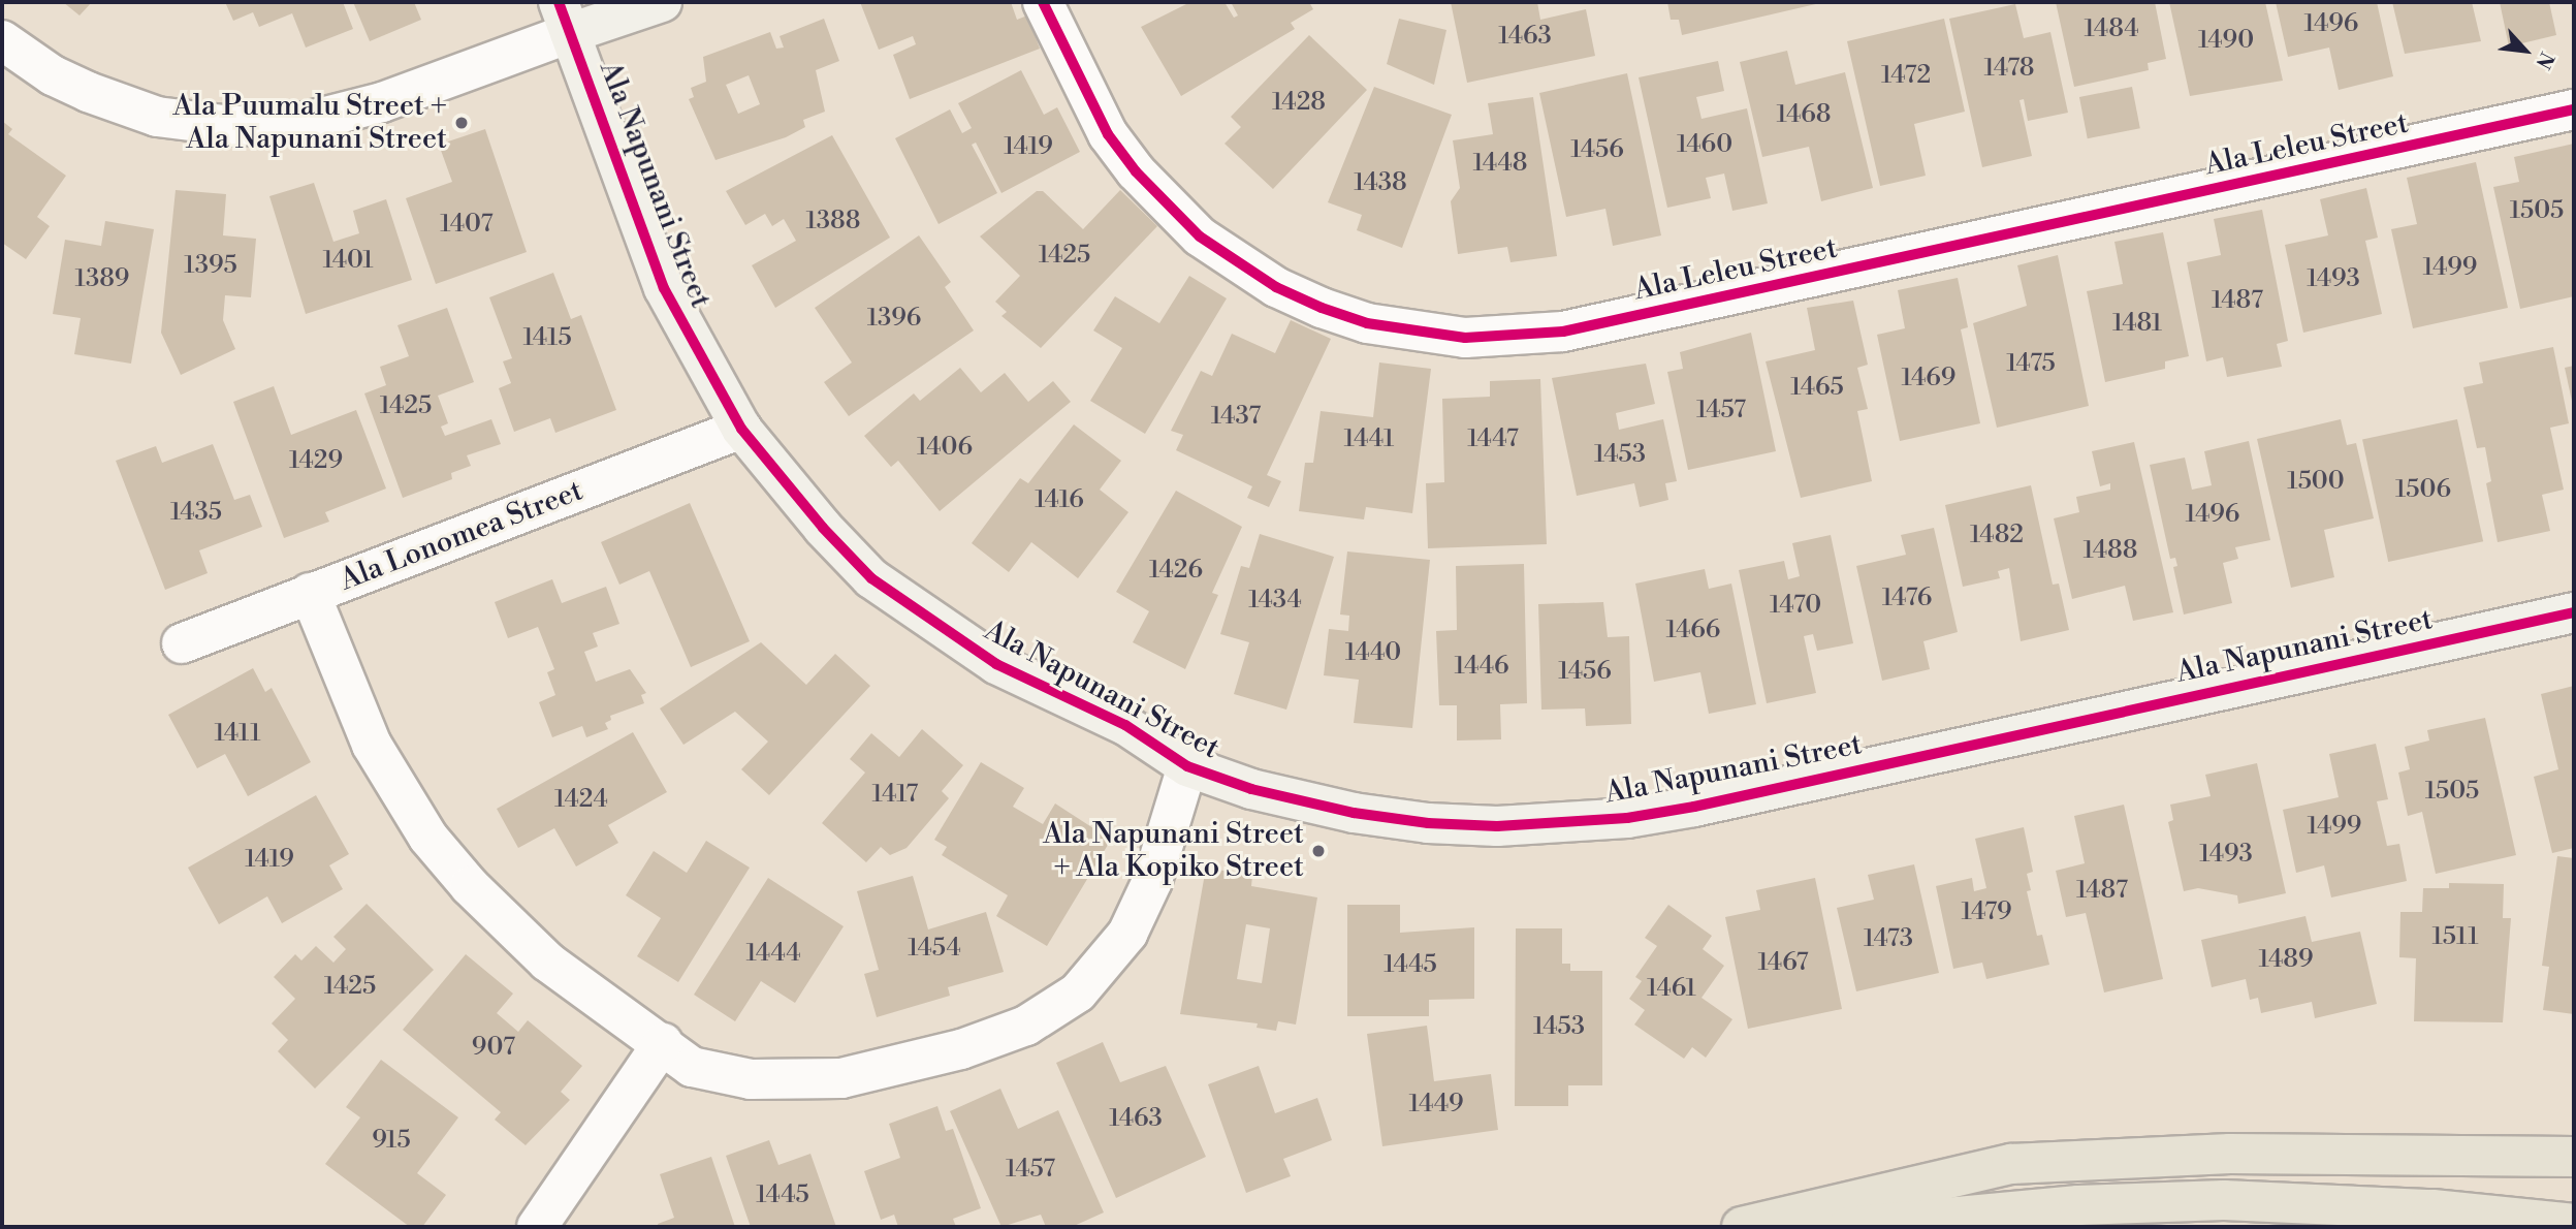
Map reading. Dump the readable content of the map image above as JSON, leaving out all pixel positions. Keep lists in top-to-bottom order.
{
  "streets": {
    "street": ["Ala Leleu Street", "Ala Napunani Street", "Ala Lonomea Street"]
  },
  "crossings": [
    ["Ala Napunani Street", "Ala Lonomea Street"]
  ],
  "places": ["Ala Puumalu Street + Ala Napunani Street", "Ala Napunani Street + Ala Kopiko Street"],
  "house_numbers": [
    "1496",
    "1484",
    "1463",
    "1490",
    "1478",
    "1472",
    "1428",
    "1468",
    "1460",
    "1419",
    "1456",
    "1448",
    "1438",
    "1505",
    "1388",
    "1407",
    "1425",
    "1401",
    "1395",
    "1499",
    "1389",
    "1493",
    "1487",
    "1396",
    "1481",
    "1415",
    "1475",
    "1469",
    "1465",
    "1425",
    "1457",
    "1437",
    "1441",
    "1447",
    "1406",
    "1453",
    "1429",
    "1500",
    "1506",
    "1416",
    "1435",
    "1496",
    "1482",
    "1488",
    "1426",
    "1476",
    "1434",
    "1470",
    "1466",
    "1440",
    "1446",
    "1456",
    "1411",
    "1505",
    "1417",
    "1424",
    "1499",
    "1493",
    "1419",
    "1487",
    "1479",
    "1511",
    "1473",
    "1454",
    "1444",
    "1489",
    "1467",
    "1445",
    "1425",
    "1461",
    "1453",
    "907",
    "1449",
    "1463",
    "915",
    "1457",
    "1445"
  ],
  "north": "bottom right"
}
